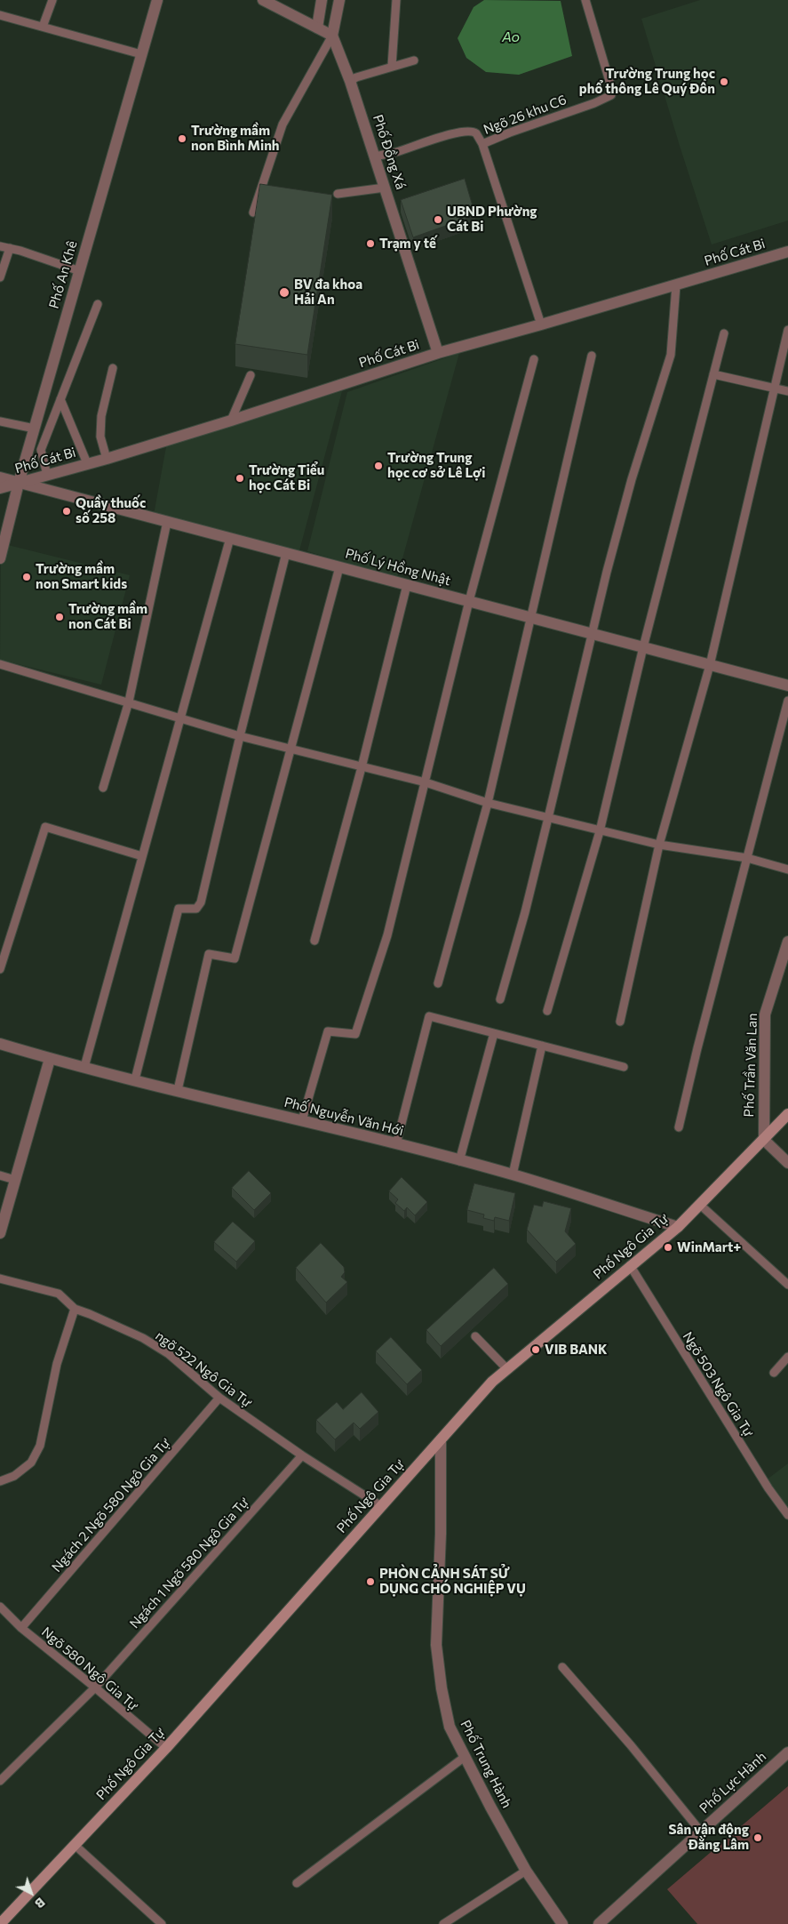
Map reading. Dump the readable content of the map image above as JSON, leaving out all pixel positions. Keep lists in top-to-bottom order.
{
  "streets": {
    "main road": ["Phố Ngô Gia Tự"],
    "street": [
      "Phố Đồng Xá",
      "Phố Cát Bi",
      "Phố An Khê",
      "Phố Lý Hồng Nhật",
      "Phố Trần Văn Lan",
      "Phố Nguyễn Văn Hới",
      "Phố Trung Hành",
      "Phố Lực Hành"
    ],
    "lane": [
      "Ngõ 26 khu C6",
      "ngõ 522 Ngô Gia Tự",
      "Ngõ 503 Ngô Gia Tự",
      "Ngách 2 Ngõ 580 Ngô Gia Tự",
      "Ngách 1 Ngõ 580 Ngô Gia Tự",
      "Ngõ 580 Ngô Gia Tự"
    ]
  },
  "crossings": [
    ["Ngõ 26 khu C6", "Phố Cát Bi"],
    ["Phố Đồng Xá", "Phố Cát Bi"],
    ["Phố Cát Bi", "Phố An Khê"],
    ["Phố Cát Bi", "Phố Lý Hồng Nhật"],
    ["Phố An Khê", "Phố Lý Hồng Nhật"],
    ["Phố Trần Văn Lan", "Phố Ngô Gia Tự"],
    ["Phố Nguyễn Văn Hới", "Phố Ngô Gia Tự"],
    ["Phố Ngô Gia Tự", "ngõ 522 Ngô Gia Tự"],
    ["Phố Ngô Gia Tự", "Ngõ 503 Ngô Gia Tự"],
    ["Phố Ngô Gia Tự", "Ngõ 580 Ngô Gia Tự"],
    ["Phố Ngô Gia Tự", "Phố Trung Hành"],
    ["ngõ 522 Ngô Gia Tự", "Ngách 2 Ngõ 580 Ngô Gia Tự"],
    ["ngõ 522 Ngô Gia Tự", "Ngách 1 Ngõ 580 Ngô Gia Tự"],
    ["Ngách 2 Ngõ 580 Ngô Gia Tự", "Ngõ 580 Ngô Gia Tự"],
    ["Ngách 1 Ngõ 580 Ngô Gia Tự", "Ngõ 580 Ngô Gia Tự"]
  ],
  "water": ["Ao"],
  "places": [
    "Trường Trung học phổ thông Lê Quý Đôn",
    "Trường mầm non Bình Minh",
    "UBND Phường Cát Bi",
    "Trạm y tế",
    "BV đa khoa Hải An",
    "Trường Trung học cơ sở Lê Lợi",
    "Trường Tiểu học Cát Bi",
    "Quầy thuốc số 258",
    "Trường mầm non Smart kids",
    "Trường mầm non Cát Bi",
    "WinMart+",
    "VIB BANK",
    "PHÒN CẢNH SÁT SỬ DỤNG CHÓ NGHIỆP VỤ",
    "Sân vận động Đằng Lâm"
  ],
  "north": "bottom right"
}
